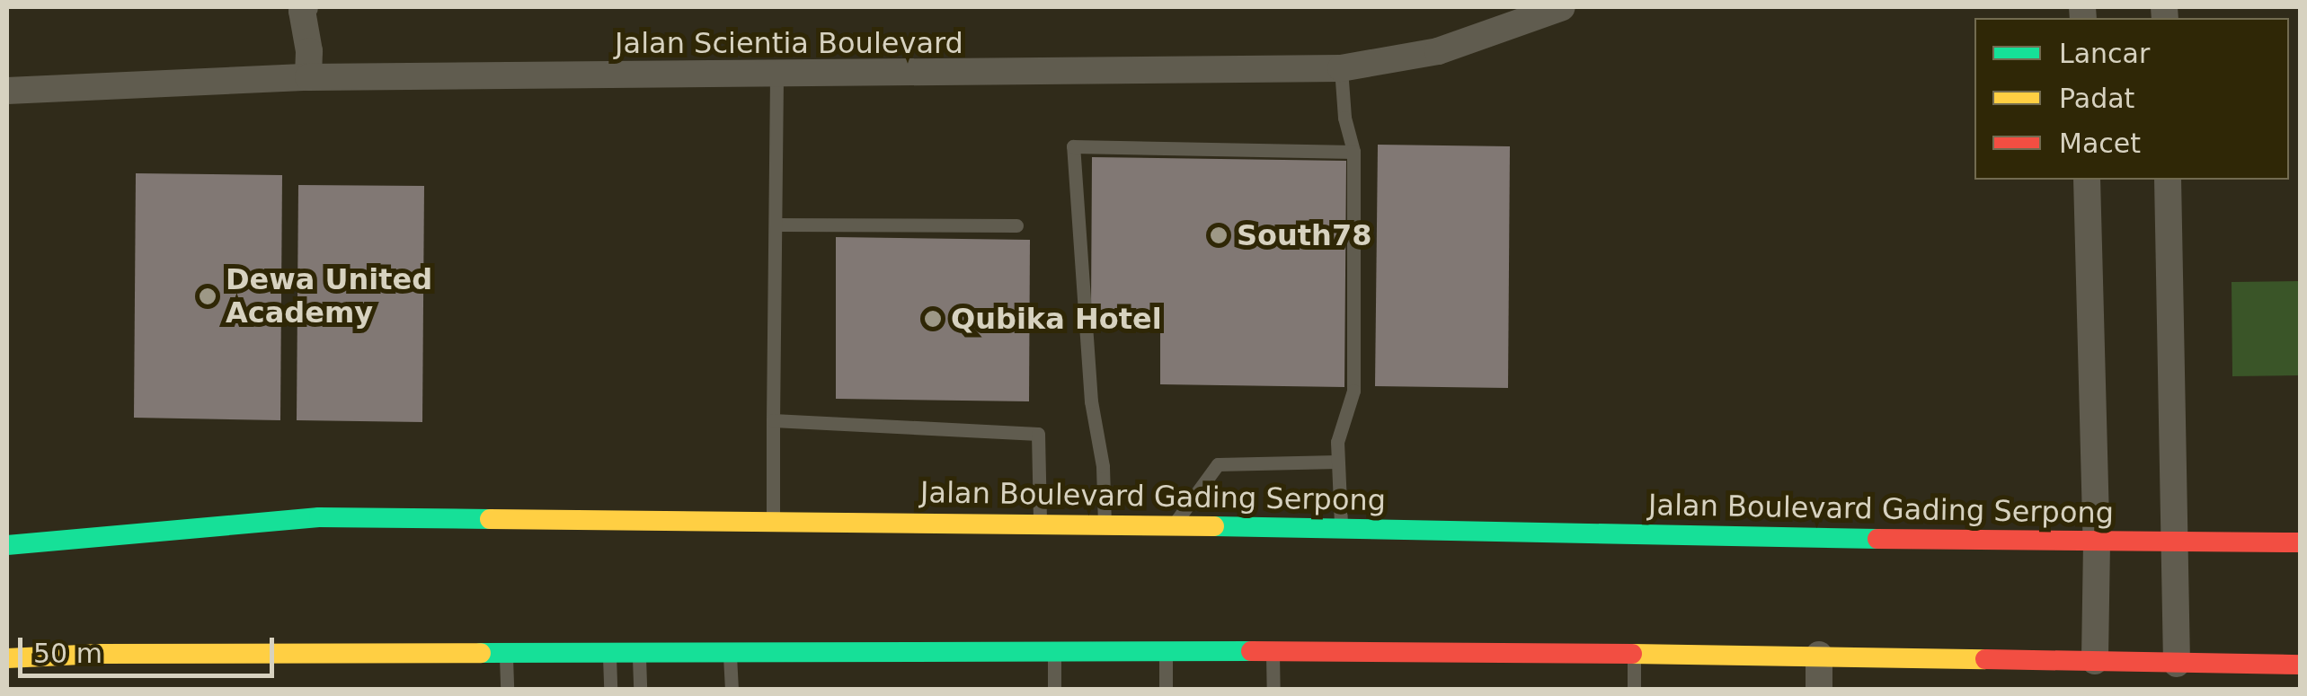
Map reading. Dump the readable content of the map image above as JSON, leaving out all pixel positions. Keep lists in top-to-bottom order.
{
  "streets": {
    "main road": ["Jalan Boulevard Gading Serpong"],
    "street": ["Jalan Scientia Boulevard"]
  },
  "places": ["South78", "Dewa United Academy", "Qubika Hotel"],
  "legend": ["Lancar", "Padat", "Macet"],
  "scale_bar": "50 m"
}
